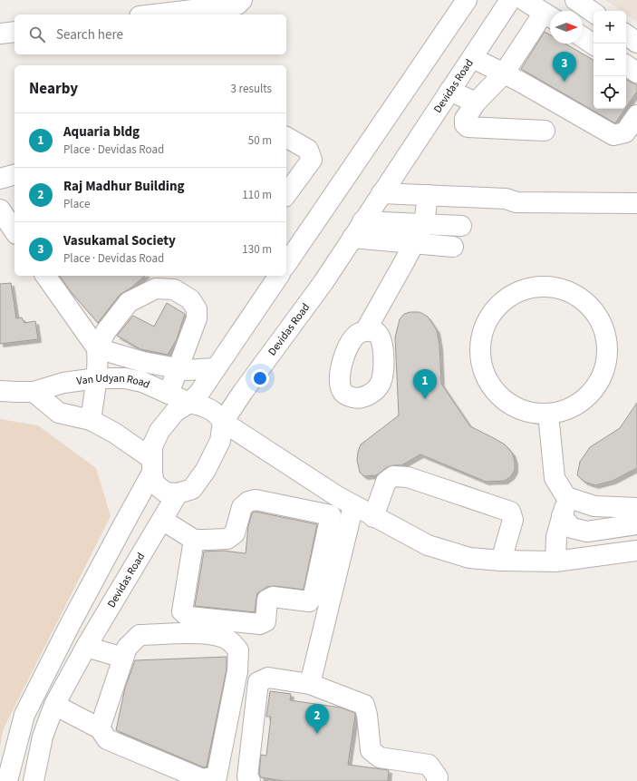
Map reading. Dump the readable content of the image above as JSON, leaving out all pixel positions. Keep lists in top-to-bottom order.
{
  "streets": {
    "street": ["Devidas Road", "Van Udyan Road"]
  },
  "crossings": [
    ["Devidas Road", "Van Udyan Road"]
  ],
  "north": "right",
  "page": {
    "map_buttons": ["+", "−"],
    "search": "Search here",
    "pins": ["3", "1", "2"],
    "heading": ["Nearby", "3 results"],
    "list": [
      {
        "mark": "1",
        "name": "Aquaria bldg",
        "note": "Place · Devidas Road",
        "value": "50 m"
      },
      {
        "mark": "2",
        "name": "Raj Madhur Building",
        "note": "Place",
        "value": "110 m"
      },
      {
        "mark": "3",
        "name": "Vasukamal Society",
        "note": "Place · Devidas Road",
        "value": "130 m"
      }
    ]
  }
}
